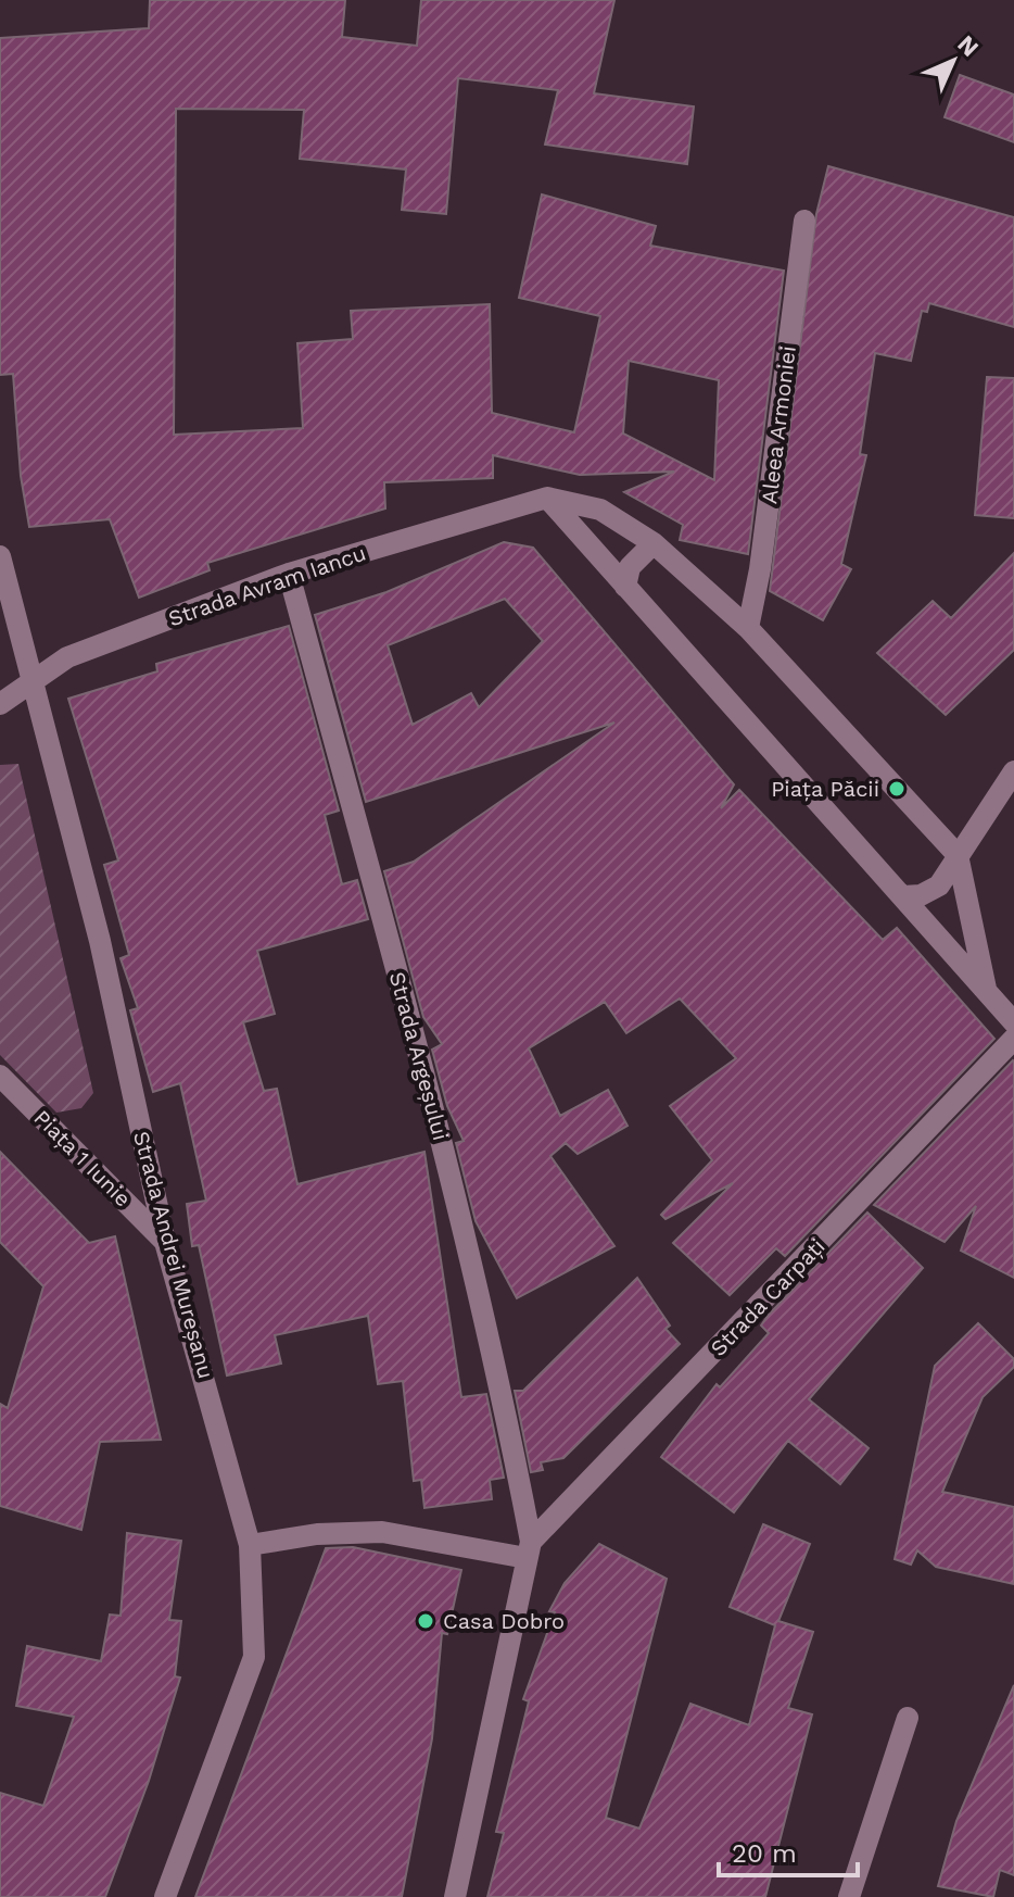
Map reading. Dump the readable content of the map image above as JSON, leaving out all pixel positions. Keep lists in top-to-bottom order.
{
  "streets": {
    "street": [
      "Aleea Armoniei",
      "Strada Avram Iancu",
      "Strada Argeșului",
      "Piața 1 Iunie",
      "Strada Andrei Mureșanu",
      "Strada Carpați"
    ]
  },
  "crossings": [
    ["Strada Avram Iancu", "Strada Argeșului"],
    ["Strada Avram Iancu", "Strada Andrei Mureșanu"],
    ["Strada Argeșului", "Strada Carpați"],
    ["Piața 1 Iunie", "Strada Andrei Mureșanu"]
  ],
  "places": ["Piața Păcii", "Casa Dobro"],
  "scale_bar": "20 m",
  "north": "top right"
}
